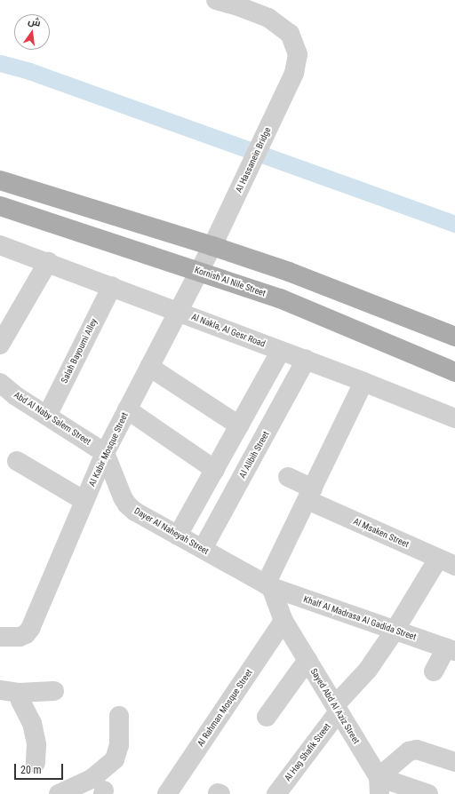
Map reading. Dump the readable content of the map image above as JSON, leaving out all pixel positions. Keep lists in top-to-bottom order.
{
  "streets": {
    "main road": ["Kornish Al Nile Street"],
    "street": [
      "Al Hassanein Bridge",
      "Al Nakla, Al Gesr Road",
      "Salah Bayoumi Alley",
      "Abd Al Naby Salem Street",
      "Al Kabir Mosque Street",
      "Al Alibih Street",
      "Dayer Al Naheyah Street",
      "Al Msaken Street",
      "Khalf Al Madrasa Al Gadida Street",
      "Sayed Abd Al Aziz Street",
      "Al Rahman Mosque Street",
      "Al Hag Shafik Street"
    ]
  },
  "crossings": [
    ["Al Hassanein Bridge", "Al Kabir Mosque Street"],
    ["Kornish Al Nile Street", "Al Kabir Mosque Street"],
    ["Al Nakla, Al Gesr Road", "Salah Bayoumi Alley"],
    ["Al Nakla, Al Gesr Road", "Al Kabir Mosque Street"],
    ["Al Nakla, Al Gesr Road", "Al Alibih Street"],
    ["Salah Bayoumi Alley", "Abd Al Naby Salem Street"],
    ["Abd Al Naby Salem Street", "Al Kabir Mosque Street"],
    ["Abd Al Naby Salem Street", "Dayer Al Naheyah Street"],
    ["Al Kabir Mosque Street", "Dayer Al Naheyah Street"],
    ["Al Alibih Street", "Dayer Al Naheyah Street"],
    ["Dayer Al Naheyah Street", "Khalf Al Madrasa Al Gadida Street"],
    ["Dayer Al Naheyah Street", "Sayed Abd Al Aziz Street"],
    ["Al Msaken Street", "Al Hag Shafik Street"],
    ["Khalf Al Madrasa Al Gadida Street", "Sayed Abd Al Aziz Street"],
    ["Khalf Al Madrasa Al Gadida Street", "Al Hag Shafik Street"],
    ["Sayed Abd Al Aziz Street", "Al Rahman Mosque Street"],
    ["Sayed Abd Al Aziz Street", "Al Hag Shafik Street"]
  ],
  "scale_bar": "20 m",
  "north": "top"
}
